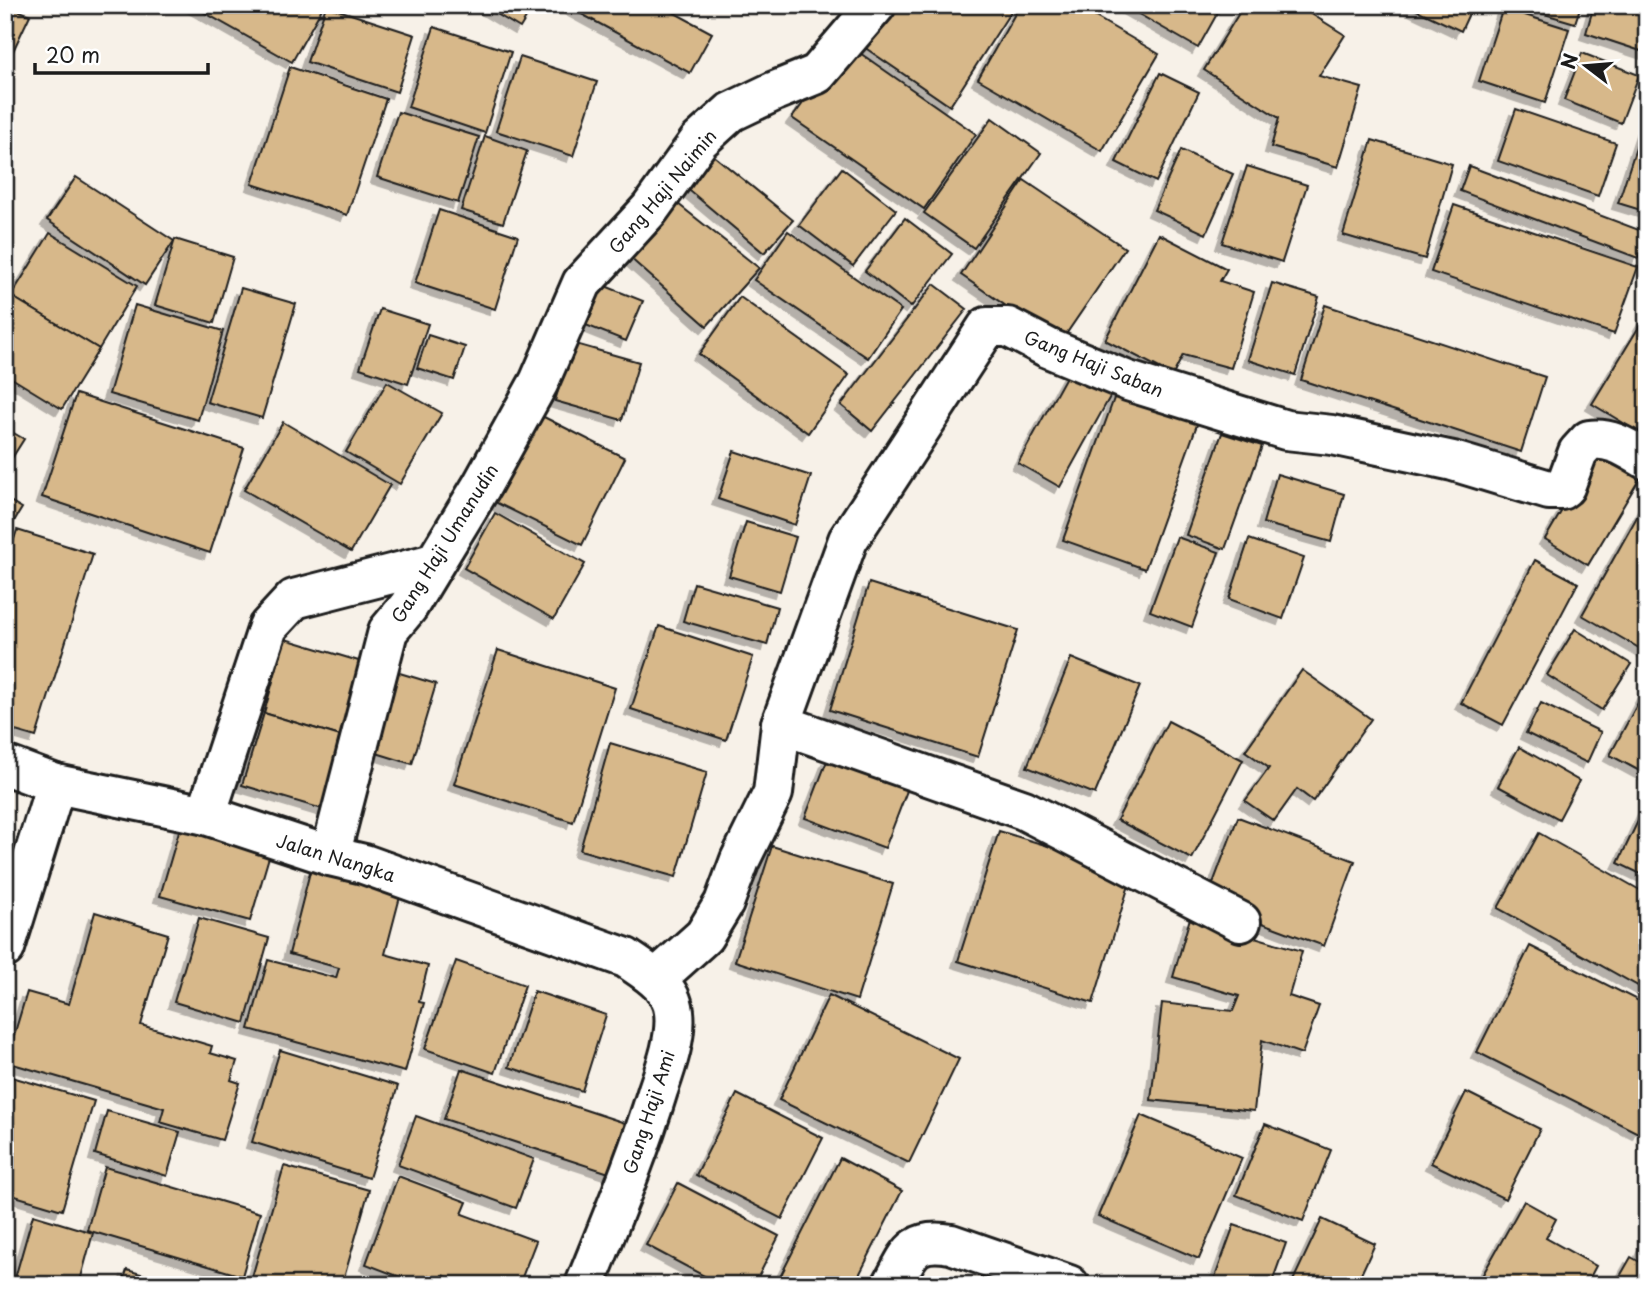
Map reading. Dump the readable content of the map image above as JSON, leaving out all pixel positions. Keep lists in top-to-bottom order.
{
  "streets": {
    "street": [
      "Gang Haji Naimin",
      "Gang Haji Saban",
      "Gang Haji Umanudin",
      "Jalan Nangka",
      "Gang Haji Ami"
    ]
  },
  "crossings": [
    ["Gang Haji Naimin", "Gang Haji Umanudin"],
    ["Gang Haji Umanudin", "Jalan Nangka"],
    ["Jalan Nangka", "Gang Haji Ami"]
  ],
  "scale_bar": "20 m",
  "north": "left"
}
